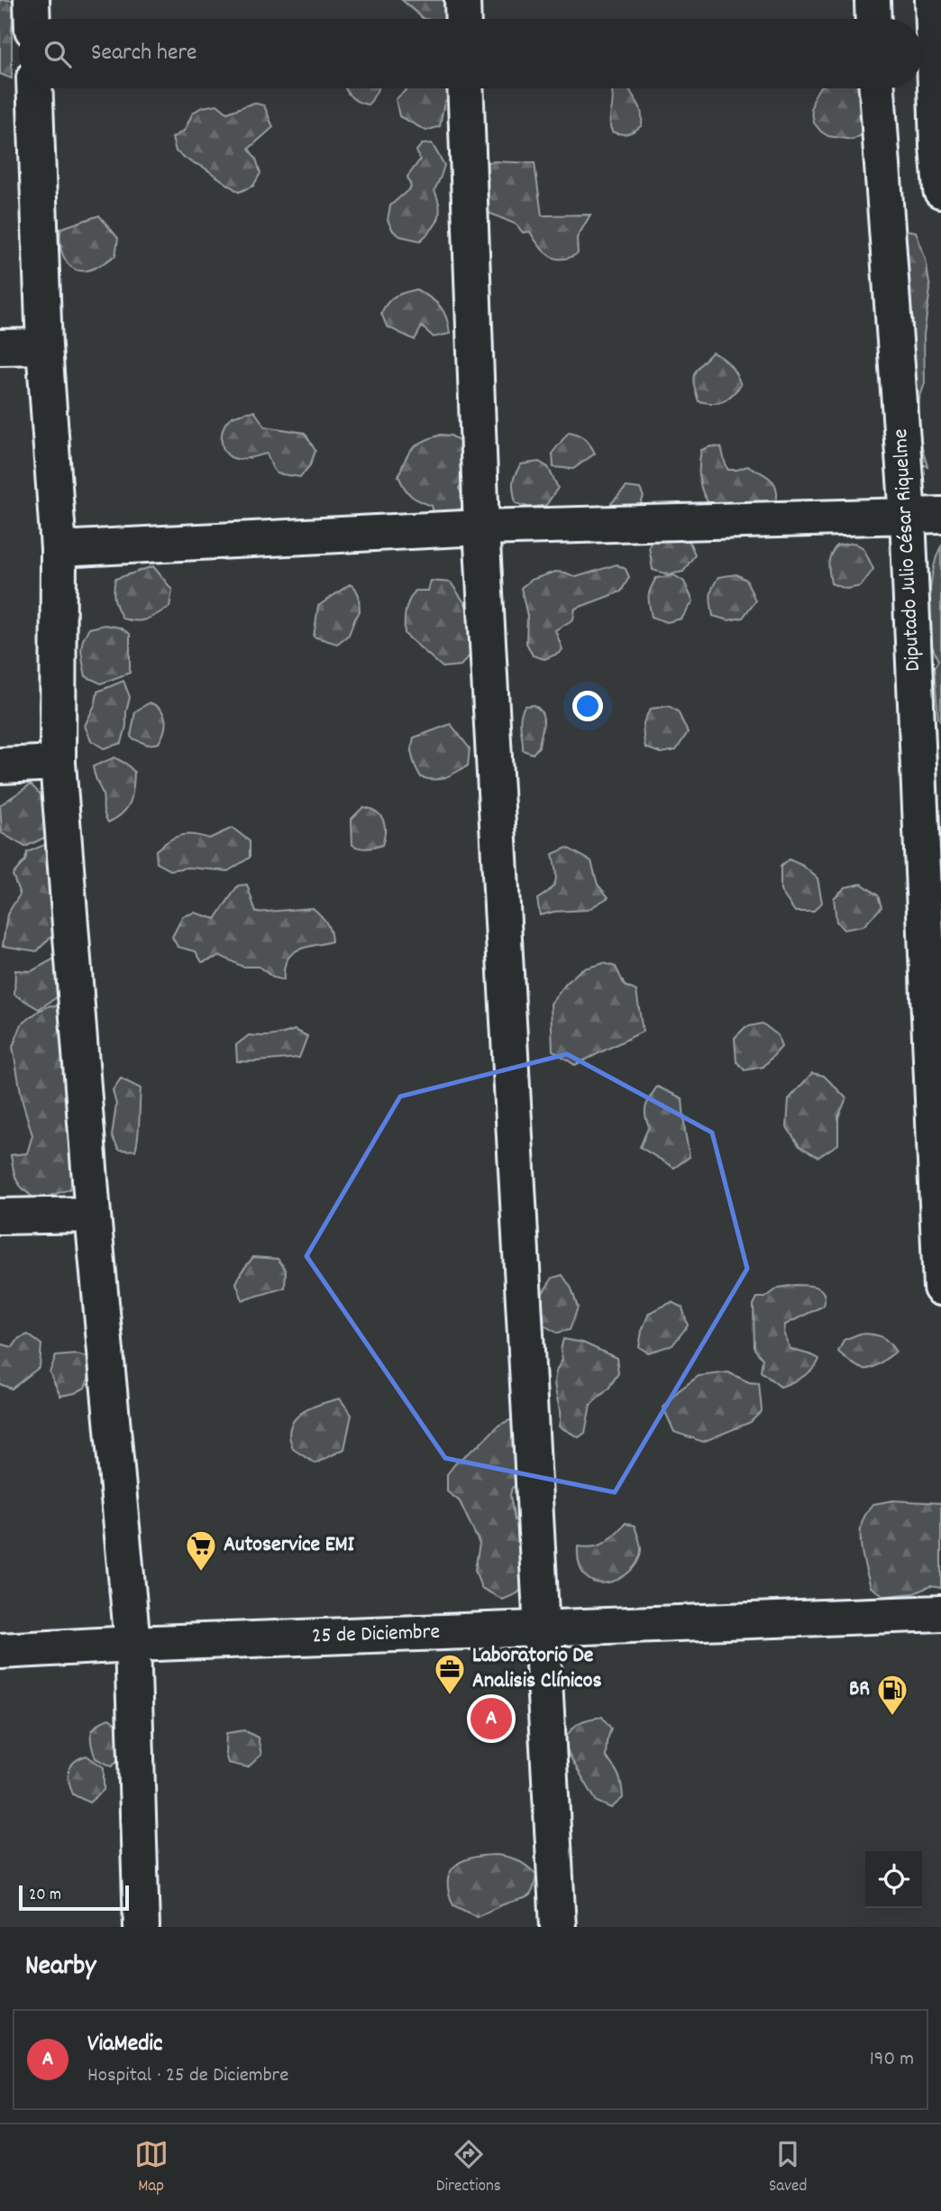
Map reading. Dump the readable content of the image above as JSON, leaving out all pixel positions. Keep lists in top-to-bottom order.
{
  "streets": {
    "street": ["Diputado Julio César Riquelme", "25 de Diciembre"]
  },
  "places": {
    "supermarket": ["Autoservice EMI"],
    "office": ["Laboratorio De Analisis Clínicos"],
    "fuel station": ["BR"]
  },
  "scale_bar": "20 m",
  "page": {
    "search": "Search here",
    "pins": "A",
    "scale": "20 m",
    "heading": "Nearby",
    "list": [
      {
        "mark": "A",
        "name": "ViaMedic",
        "note": "Hospital · 25 de Diciembre",
        "value": "190 m"
      }
    ],
    "nav": ["Map", "Directions", "Saved"]
  }
}
